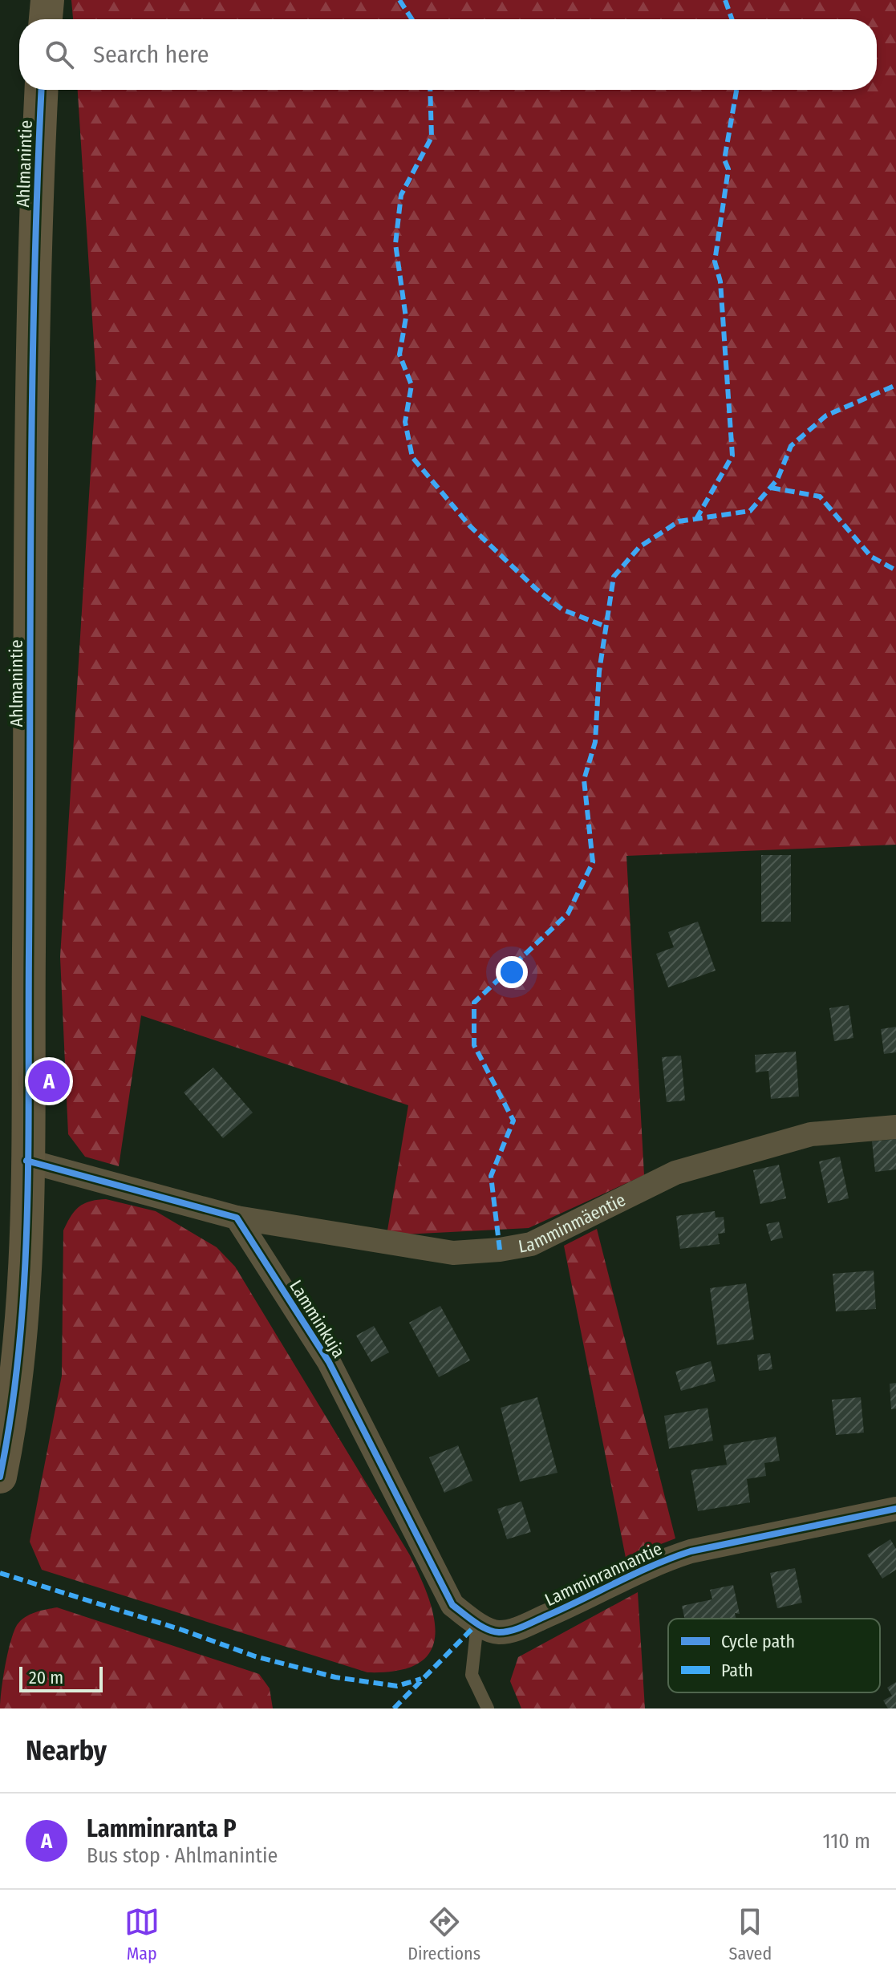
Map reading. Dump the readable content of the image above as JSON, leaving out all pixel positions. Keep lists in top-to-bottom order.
{
  "streets": {
    "street": [
      "Ahlmanintie",
      "Lamminmäentie",
      "Lamminkuja",
      "Lamminrannantie"
    ]
  },
  "crossings": [
    ["Lamminmäentie", "Lamminkuja"],
    ["Lamminkuja", "Lamminrannantie"]
  ],
  "legend": ["Cycle path", "Path"],
  "scale_bar": "20 m",
  "page": {
    "search": "Search here",
    "pins": "A",
    "scale": "20 m",
    "heading": "Nearby",
    "list": [
      {
        "mark": "A",
        "name": "Lamminranta P",
        "note": "Bus stop · Ahlmanintie",
        "value": "110 m"
      }
    ],
    "nav": ["Map", "Directions", "Saved"]
  }
}
